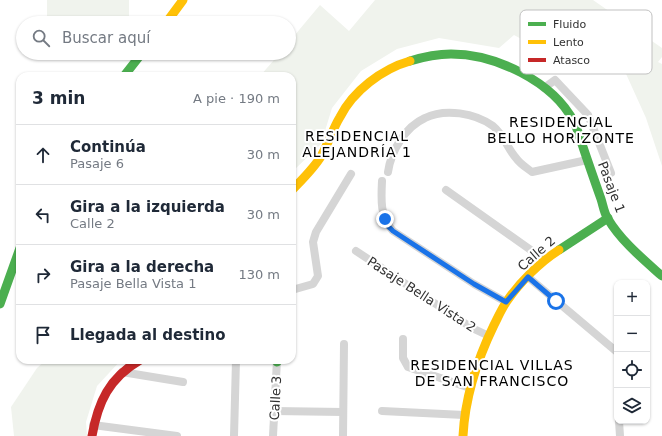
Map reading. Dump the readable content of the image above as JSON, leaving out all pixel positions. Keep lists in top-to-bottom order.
{
  "streets": {
    "street": [
      "Pasaje 1",
      "Calle 2",
      "Pasaje Bella Vista 2",
      "Calle 3"
    ]
  },
  "crossings": [
    ["Pasaje 1", "Calle 2"],
    ["Calle 2", "Pasaje Bella Vista 2"]
  ],
  "districts": ["RESIDENCIAL BELLO HORIZONTE", "RESIDENCIAL ALEJANDRÍA 1", "RESIDENCIAL VILLAS DE SAN FRANCISCO"],
  "legend": ["Fluido", "Lento", "Atasco"],
  "page": {
    "search": "Buscar aquí",
    "heading": ["3 min", "A pie · 190 m"],
    "list": [
      ["Continúa", "Pasaje 6", "30 m"],
      ["Gira a la izquierda", "Calle 2", "30 m"],
      ["Gira a la derecha", "Pasaje Bella Vista 1", "130 m"],
      "Llegada al destino"
    ],
    "map_buttons": ["+", "−"]
  }
}
